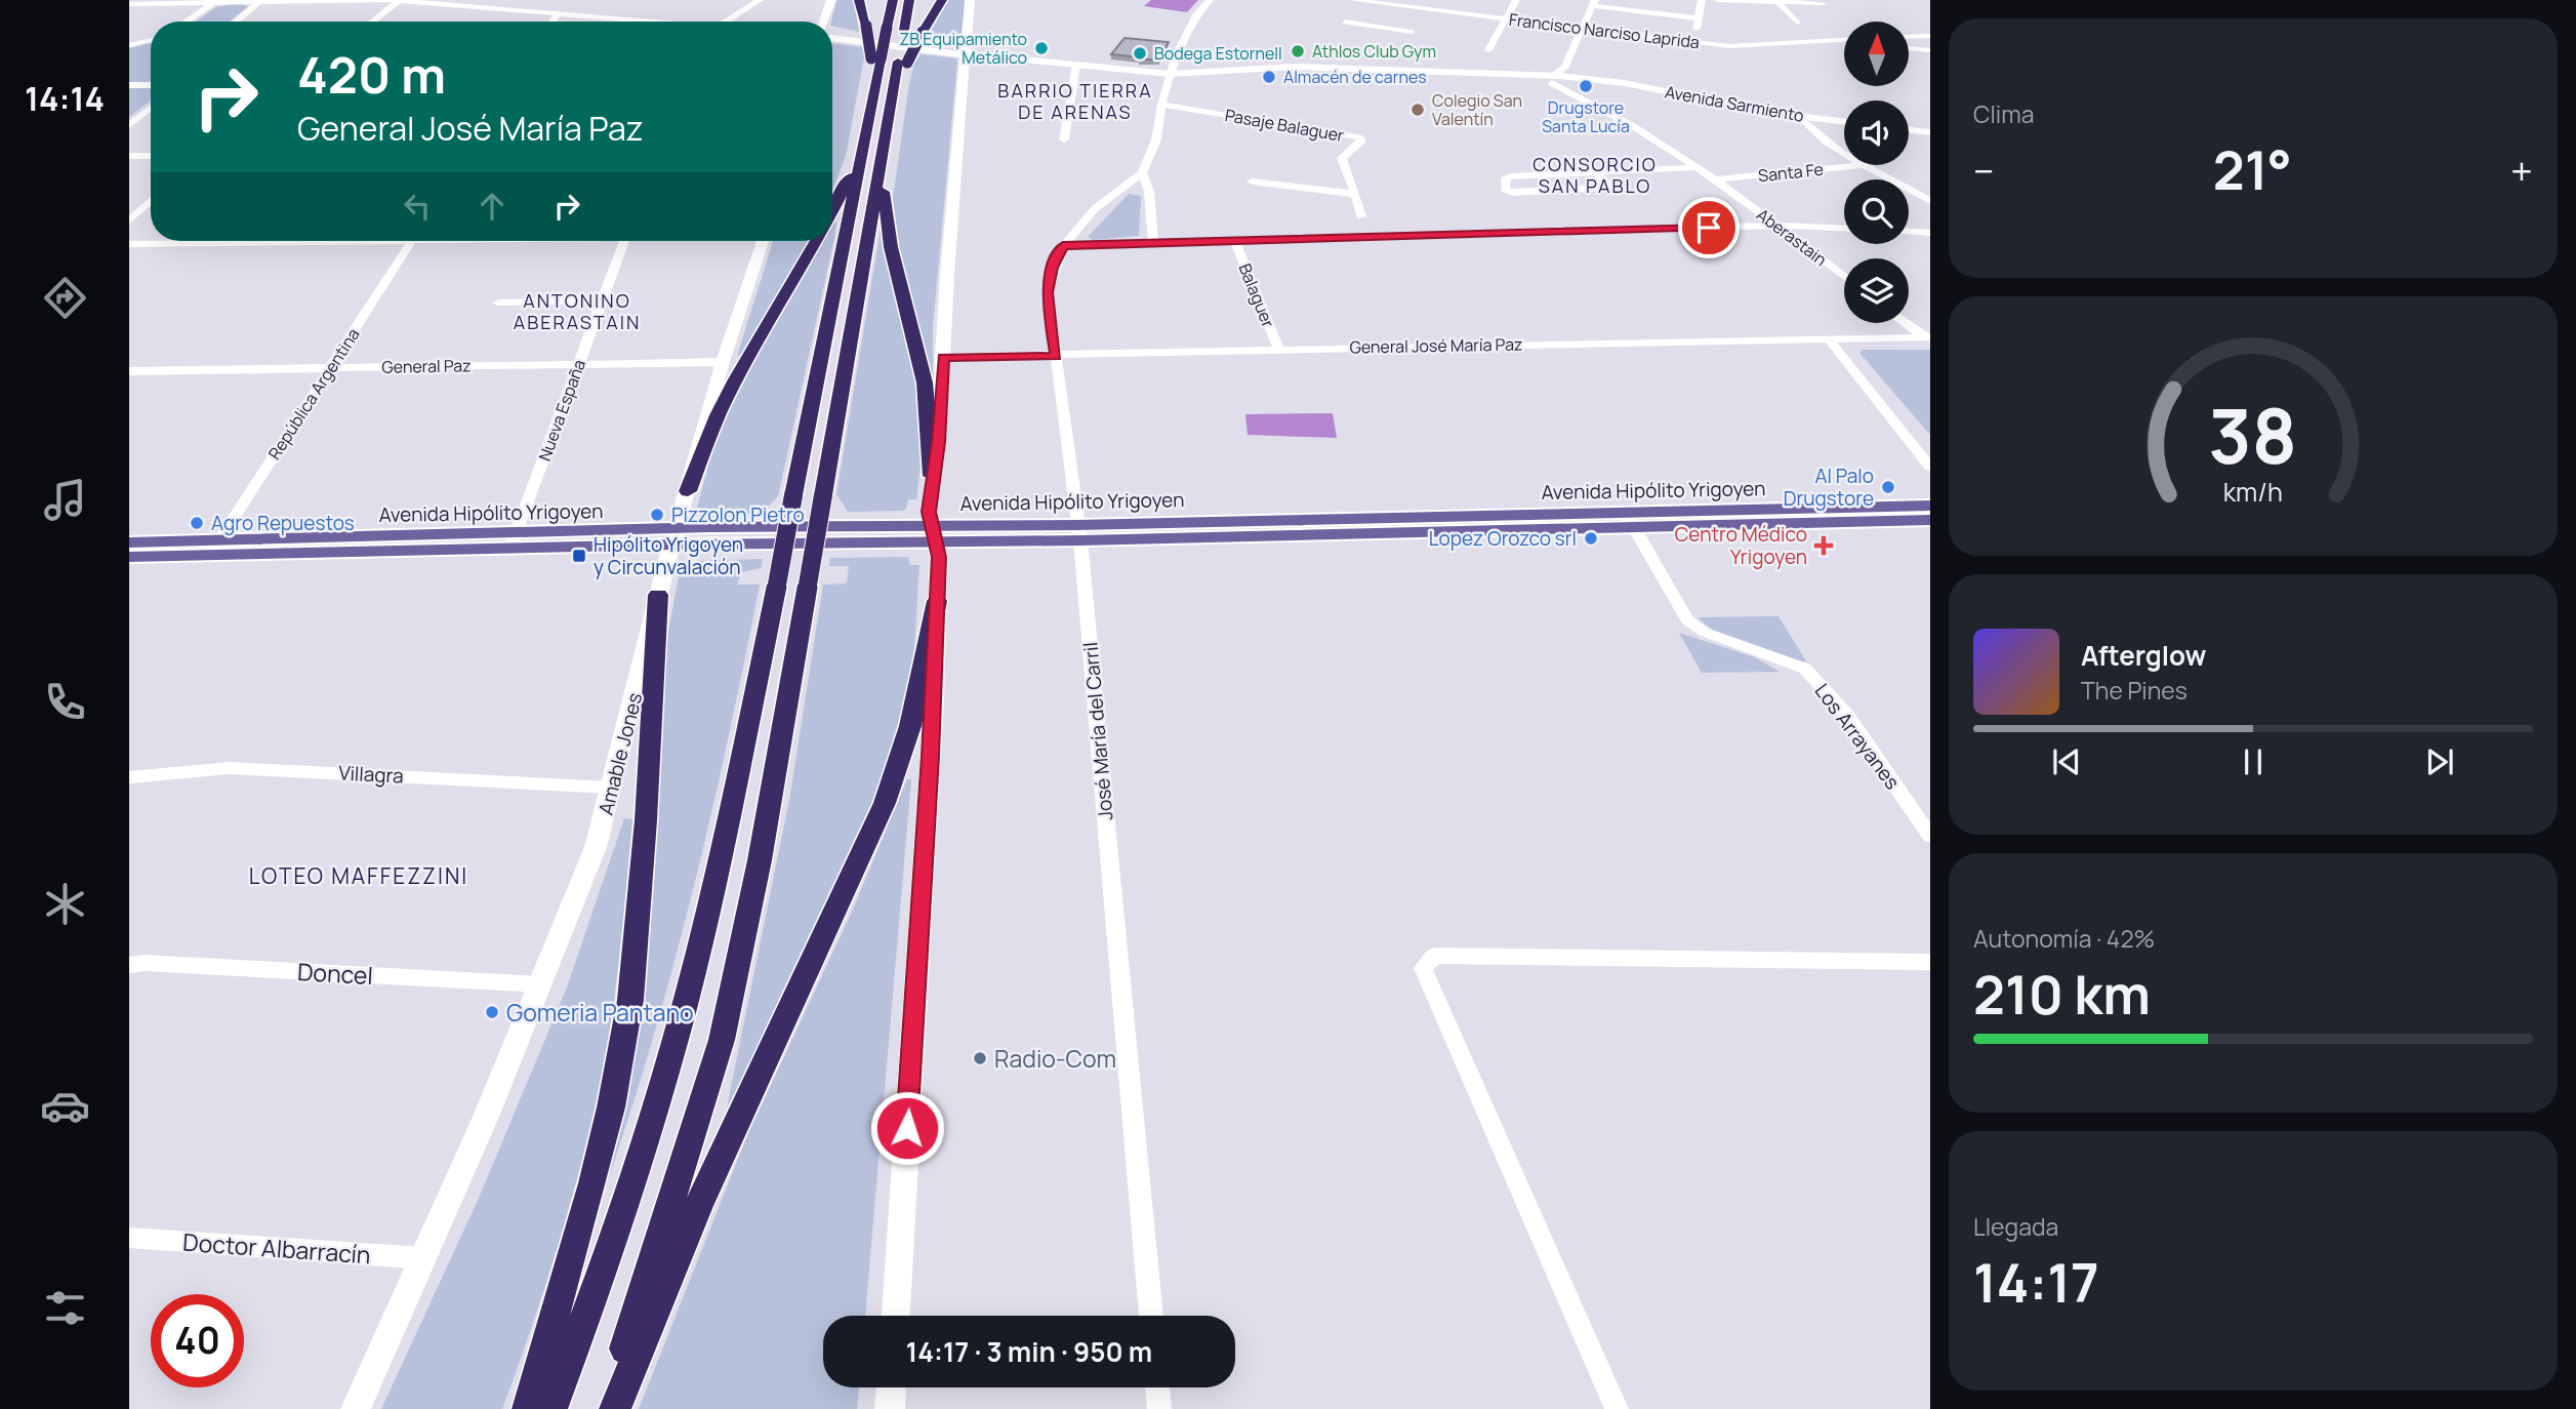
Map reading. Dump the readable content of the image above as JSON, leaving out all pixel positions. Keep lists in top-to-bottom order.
{
  "streets": {
    "main road": ["Avenida Hipólito Yrigoyen"],
    "street": [
      "Francisco Narciso Laprida",
      "Avenida Sarmiento",
      "Pasaje Balaguer",
      "Santa Fe",
      "Aberastain",
      "Balaguer",
      "General José María Paz",
      "General Paz",
      "República Argentina",
      "Nueva España",
      "José María del Carril",
      "Los Arrayanes",
      "Amable Jones",
      "Villagra",
      "Doncel",
      "Doctor Albarracín"
    ]
  },
  "crossings": [
    ["Avenida Sarmiento", "Aberastain"],
    ["Santa Fe", "Aberastain"],
    ["Balaguer", "General José María Paz"],
    ["General José María Paz", "José María del Carril"],
    ["General Paz", "República Argentina"],
    ["General Paz", "Nueva España"],
    ["General Paz", "Amable Jones"],
    ["República Argentina", "Avenida Hipólito Yrigoyen"],
    ["Nueva España", "Avenida Hipólito Yrigoyen"],
    ["Avenida Hipólito Yrigoyen", "José María del Carril"],
    ["Avenida Hipólito Yrigoyen", "Los Arrayanes"],
    ["Avenida Hipólito Yrigoyen", "Amable Jones"],
    ["Amable Jones", "Villagra"],
    ["Amable Jones", "Doncel"],
    ["Amable Jones", "Doctor Albarracín"]
  ],
  "districts": [
    "BARRIO TIERRA DE ARENAS",
    "CONSORCIO SAN PABLO",
    "ANTONINO ABERASTAIN",
    "LOTEO MAFFEZZINI"
  ],
  "places": {
    "other": [
      "ZB Equipamiento Metálico",
      "Athlos Club Gym",
      "Bodega Estornell",
      "Almacén de carnes",
      "Drugstore Santa Lucía",
      "Colegio San Valentín",
      "Al Palo Drugstore",
      "Pizzolon Pietro",
      "Agro Repuestos",
      "Lopez Orozco srl",
      "Gomeria Pantano",
      "Radio-Com"
    ],
    "health": ["Centro Médico Yrigoyen"],
    "transit": ["Hipólito Yrigoyen y Circunvalación"]
  },
  "north": "top",
  "page": {
    "tabs": "14:14",
    "tile": [
      "Clima",
      ["Autonomía · 42%", "210 km"],
      ["Llegada", "14:17"]
    ],
    "turn": ["420 m", "General José María Paz"],
    "heat": ["−", "21°", "+"],
    "song": ["Afterglow", "The Pines"],
    "limit": "40",
    "trip": "14:17 · 3 min · 950 m",
    "gauge": ["38", "km/h"]
  }
}
